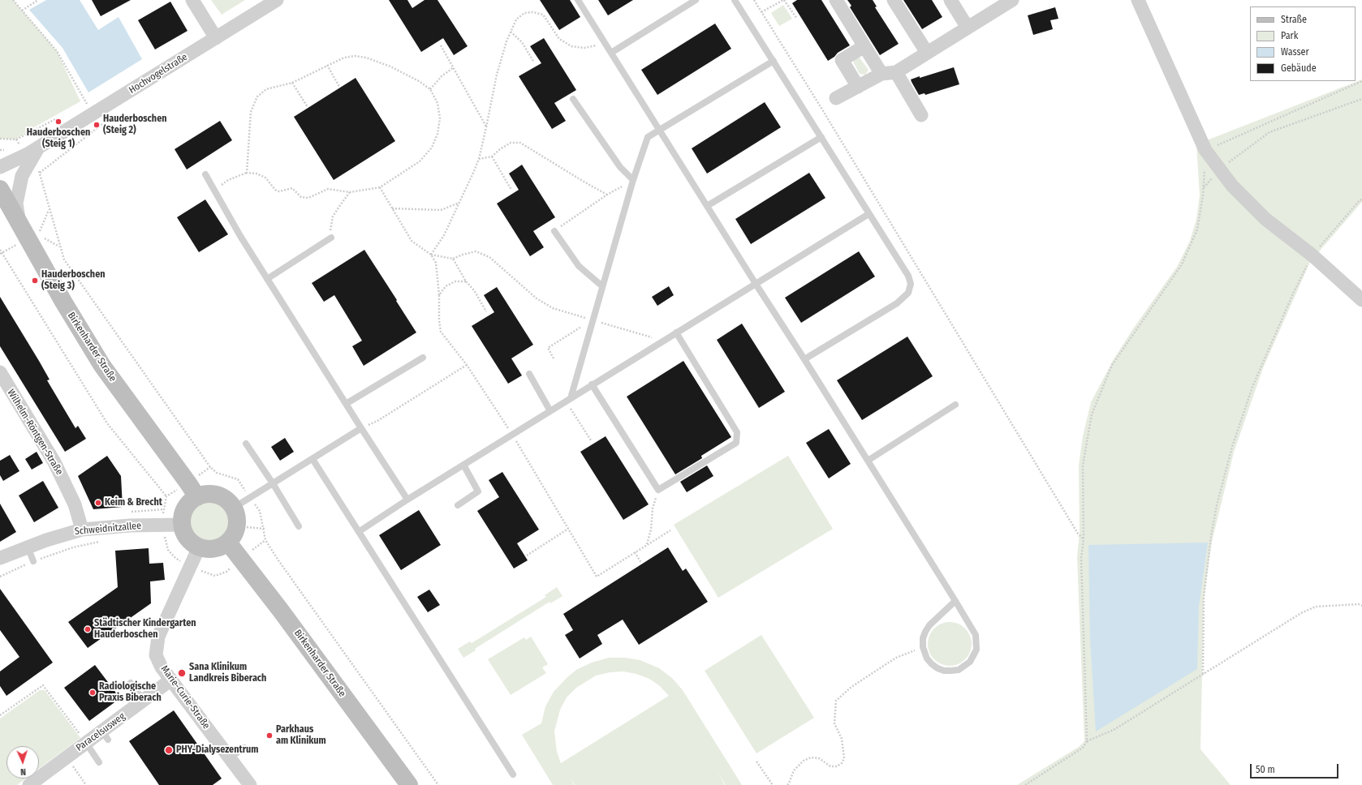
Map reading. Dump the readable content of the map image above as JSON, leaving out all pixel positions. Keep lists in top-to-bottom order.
{
  "streets": {
    "main road": ["Birkenharder Straße"],
    "street": [
      "Hochvogelstraße",
      "Wilhelm-Röntgen-Straße",
      "Schweidnitzallee",
      "Marie-Curie-Straße",
      "Paracelsusweg"
    ]
  },
  "crossings": [
    ["Hochvogelstraße", "Birkenharder Straße"],
    ["Birkenharder Straße", "Schweidnitzallee"],
    ["Birkenharder Straße", "Marie-Curie-Straße"],
    ["Wilhelm-Röntgen-Straße", "Schweidnitzallee"],
    ["Schweidnitzallee", "Marie-Curie-Straße"],
    ["Marie-Curie-Straße", "Paracelsusweg"]
  ],
  "places": [
    "Hauderboschen (Steig 1)",
    "Hauderboschen (Steig 2)",
    "Hauderboschen (Steig 3)",
    "Keim & Brecht",
    "Städtischer Kindergarten Hauderboschen",
    "Sana Klinikum Landkreis Biberach",
    "Radiologische Praxis Biberach",
    "Parkhaus am Klinikum",
    "PHY-Dialysezentrum"
  ],
  "legend": [
    "Straße",
    "Park",
    "Wasser",
    "Gebäude"
  ],
  "scale_bar": "50 m",
  "north": "bottom"
}
